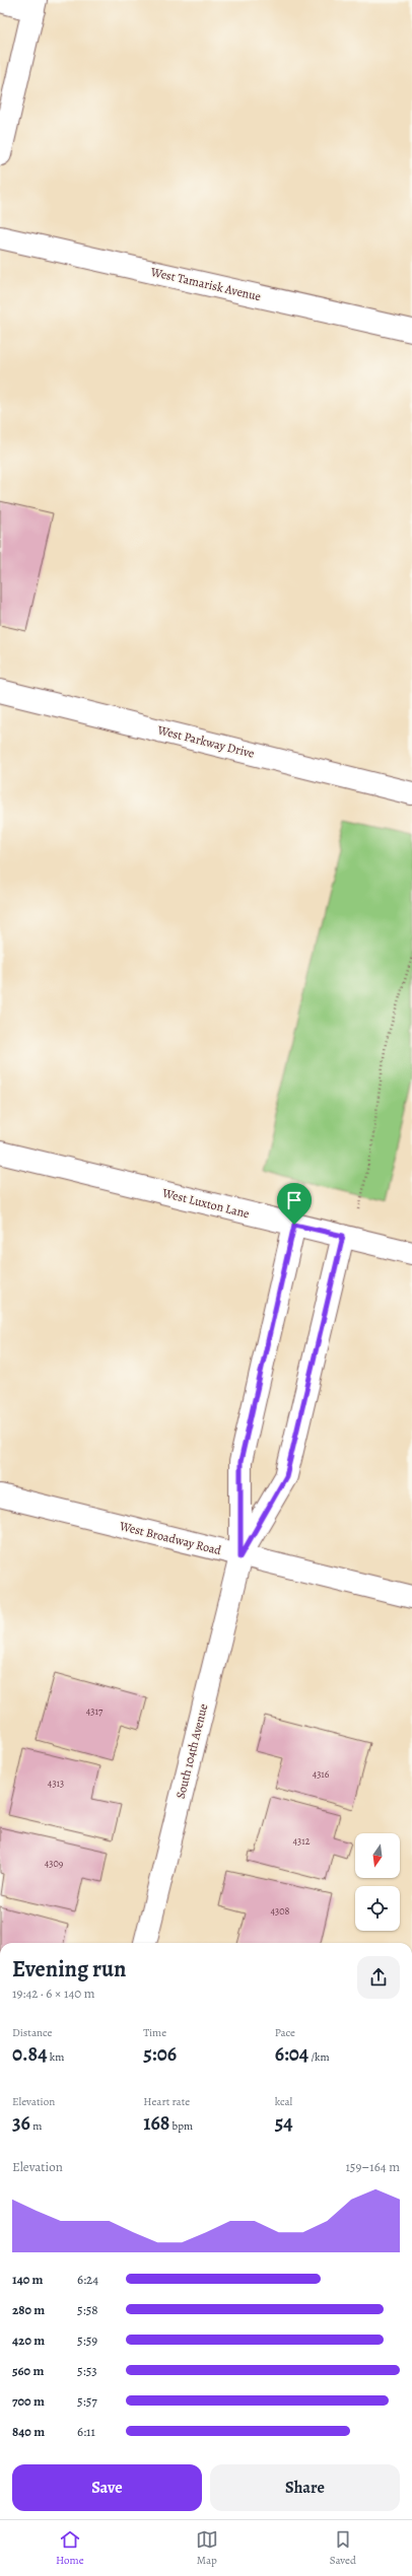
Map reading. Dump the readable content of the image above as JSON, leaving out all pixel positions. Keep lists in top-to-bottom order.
{
  "streets": {
    "street": [
      "West Tamarisk Avenue",
      "West Parkway Drive",
      "West Luxton Lane",
      "West Broadway Road",
      "South 104th Avenue"
    ]
  },
  "crossings": [
    ["West Broadway Road", "South 104th Avenue"]
  ],
  "house_numbers": [
    "4317",
    "4316",
    "4313",
    "4312",
    "4309",
    "4308"
  ],
  "north": "bottom",
  "page": {
    "heading": ["Evening run", "19:42 · 6 × 140 m"],
    "stats": [
      ["Distance", "0.84 km"],
      ["Time", "5:06"],
      ["Pace", "6:04 /km"],
      ["Elevation", "36 m"],
      ["Heart rate", "168 bpm"],
      ["kcal", "54"]
    ],
    "chart": ["Elevation", "159–164 m"],
    "list": [
      {
        "name": "140 m",
        "note": "6:24"
      },
      {
        "name": "280 m",
        "note": "5:58"
      },
      {
        "name": "420 m",
        "note": "5:59"
      },
      {
        "name": "560 m",
        "note": "5:53"
      },
      {
        "name": "700 m",
        "note": "5:57"
      },
      {
        "name": "840 m",
        "note": "6:11"
      }
    ],
    "buttons": ["Save", "Share"],
    "tabs": ["Home", "Map", "Saved"]
  }
}
